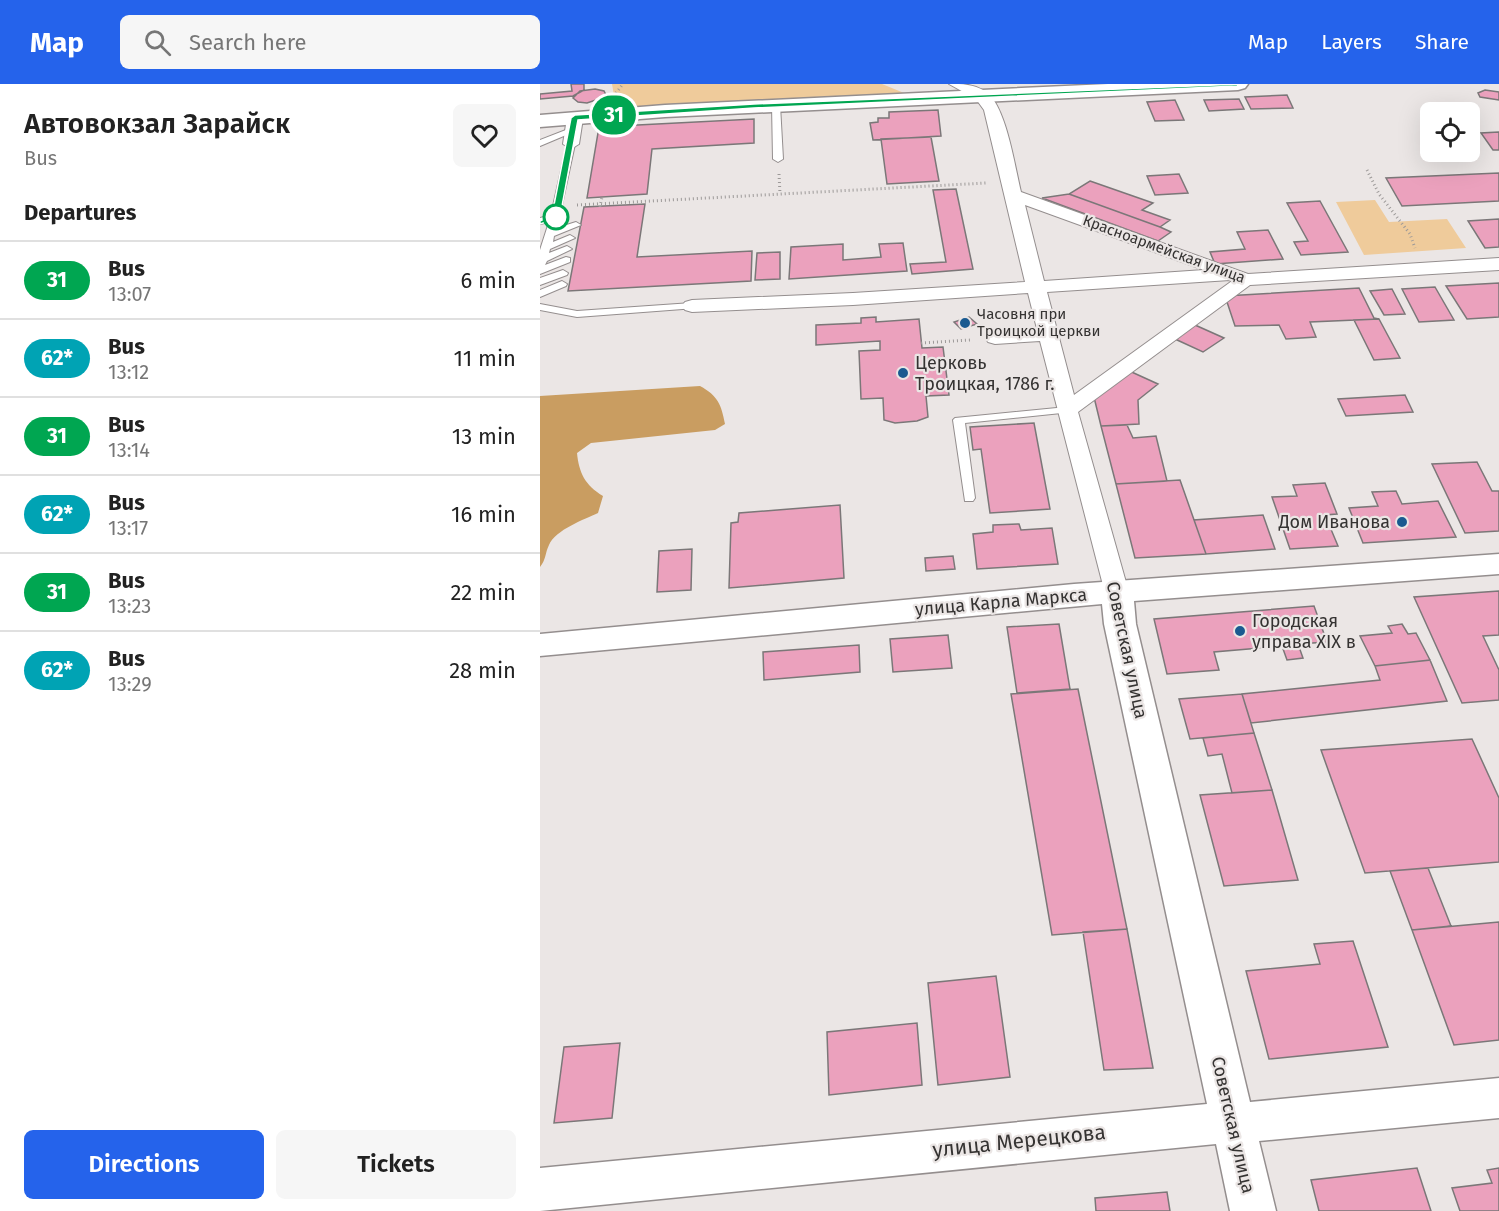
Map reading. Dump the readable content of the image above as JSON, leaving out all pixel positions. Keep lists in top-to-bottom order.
{
  "streets": {
    "street": [
      "Красноармейская улица",
      "улица Карла Маркса",
      "Советская улица",
      "улица Мерецкова"
    ]
  },
  "crossings": [
    ["Красноармейская улица", "Советская улица"],
    ["улица Карла Маркса", "Советская улица"],
    ["Советская улица", "улица Мерецкова"]
  ],
  "places": [
    "Часовня при Троицкой церкви",
    "Церковь Троицкая, 1786 г.",
    "Дом Иванова",
    "Городская управа XIX в"
  ],
  "lines": ["bus line 31"],
  "page": {
    "header": "Map",
    "search": "Search here",
    "nav": ["Map", "Layers", "Share"],
    "heading": [
      ["Автовокзал Зарайск", "Bus"],
      "Departures"
    ],
    "on_map": "31",
    "list": [
      {
        "mark": "31",
        "name": "Bus",
        "note": "13:07",
        "value": "6 min"
      },
      {
        "mark": "62*",
        "name": "Bus",
        "note": "13:12",
        "value": "11 min"
      },
      {
        "mark": "31",
        "name": "Bus",
        "note": "13:14",
        "value": "13 min"
      },
      {
        "mark": "62*",
        "name": "Bus",
        "note": "13:17",
        "value": "16 min"
      },
      {
        "mark": "31",
        "name": "Bus",
        "note": "13:23",
        "value": "22 min"
      },
      {
        "mark": "62*",
        "name": "Bus",
        "note": "13:29",
        "value": "28 min"
      }
    ],
    "buttons": ["Directions", "Tickets"]
  }
}
